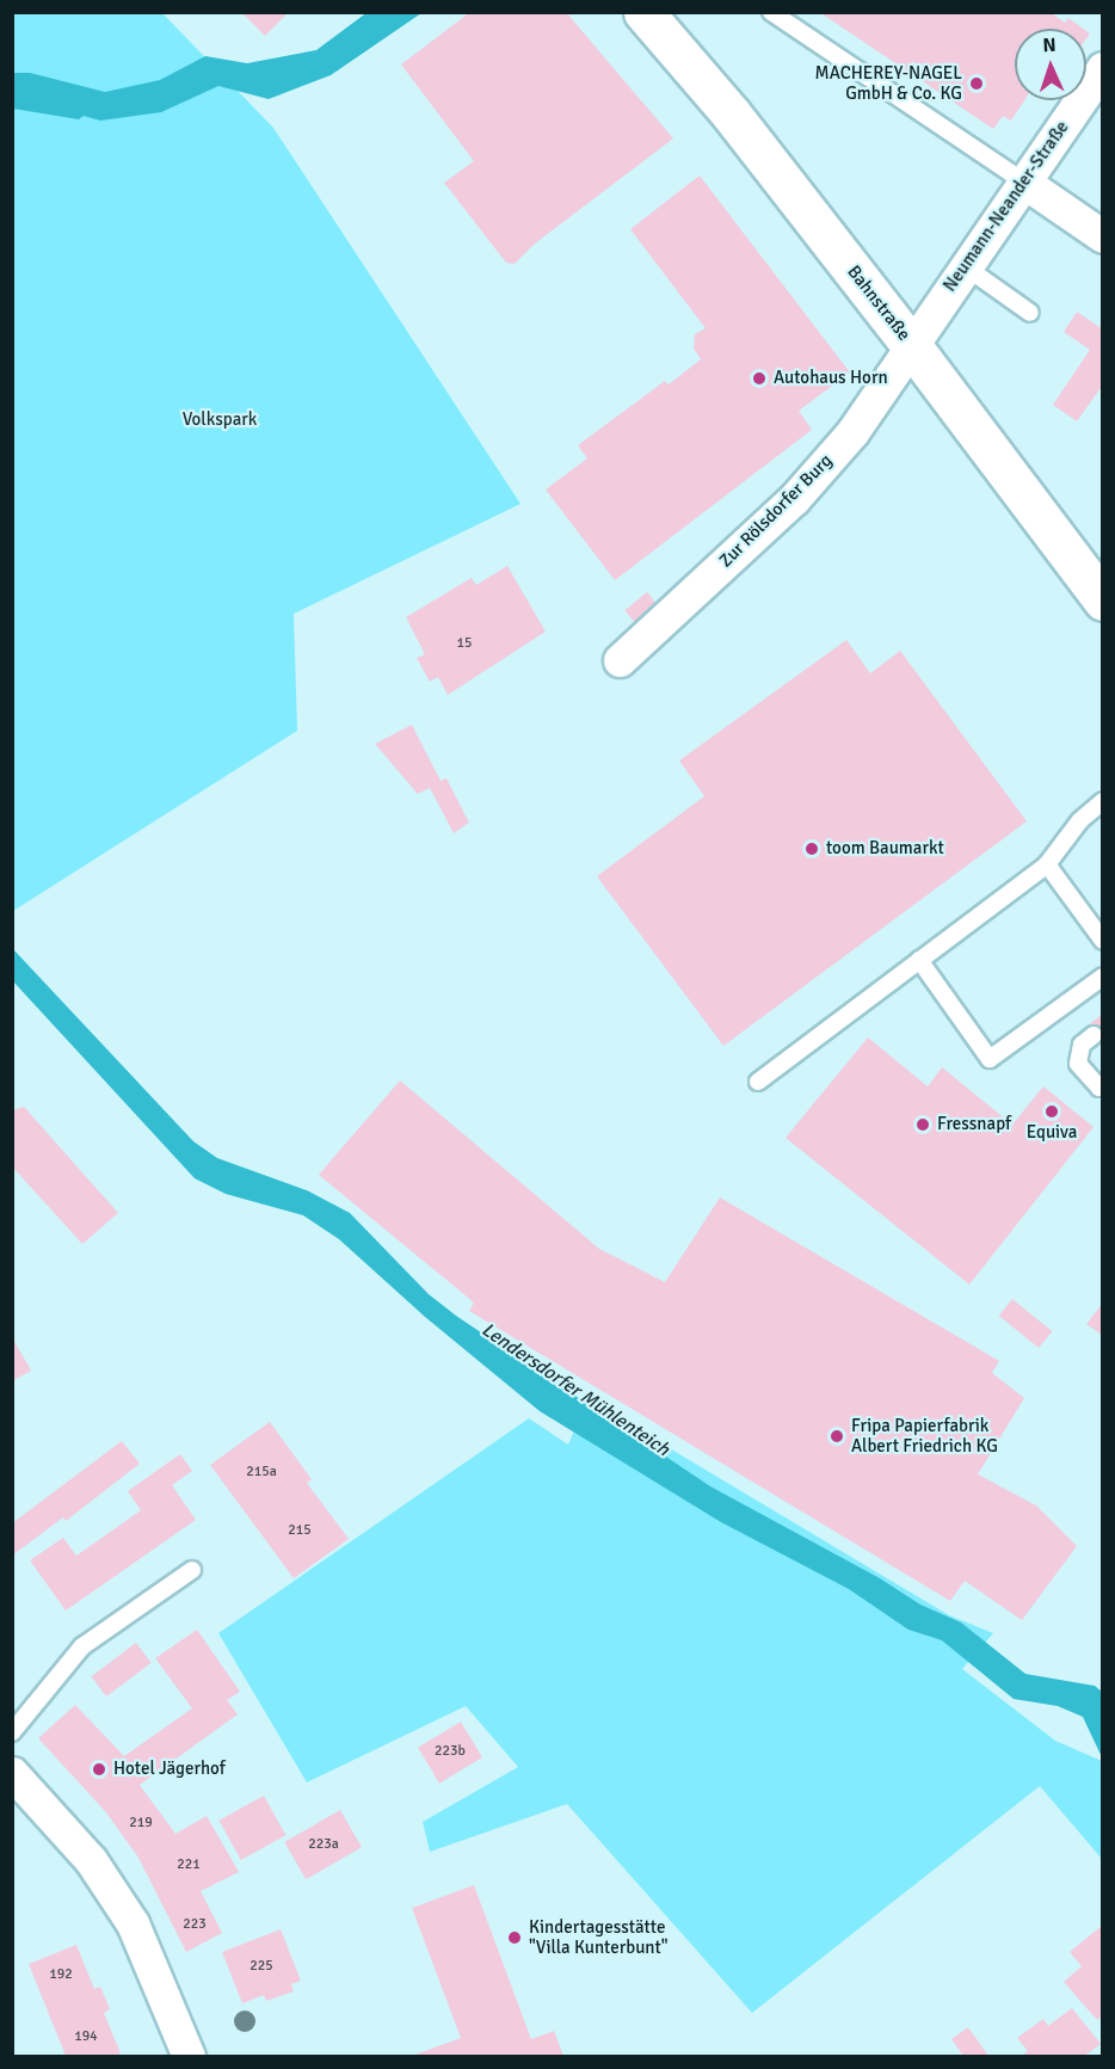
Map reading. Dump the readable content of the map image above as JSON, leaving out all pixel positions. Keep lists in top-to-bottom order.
{
  "streets": {
    "main road": ["Bahnstraße"],
    "street": ["Neumann-Neander-Straße", "Zur Rölsdorfer Burg"]
  },
  "crossings": [
    ["Neumann-Neander-Straße", "Bahnstraße"],
    ["Neumann-Neander-Straße", "Zur Rölsdorfer Burg"],
    ["Bahnstraße", "Zur Rölsdorfer Burg"]
  ],
  "water": ["Lendersdorfer Mühlenteich"],
  "parks": ["Volkspark"],
  "places": [
    "MACHEREY-NAGEL GmbH & Co. KG",
    "Autohaus Horn",
    "toom Baumarkt",
    "Equiva",
    "Fressnapf",
    "Fripa Papierfabrik Albert Friedrich KG",
    "Hotel Jägerhof",
    "Kindertagesstätte \"Villa Kunterbunt\""
  ],
  "house_numbers": [
    "15",
    "215a",
    "215",
    "223b",
    "219",
    "223a",
    "221",
    "223",
    "225",
    "192",
    "194"
  ],
  "north": "top"
}
